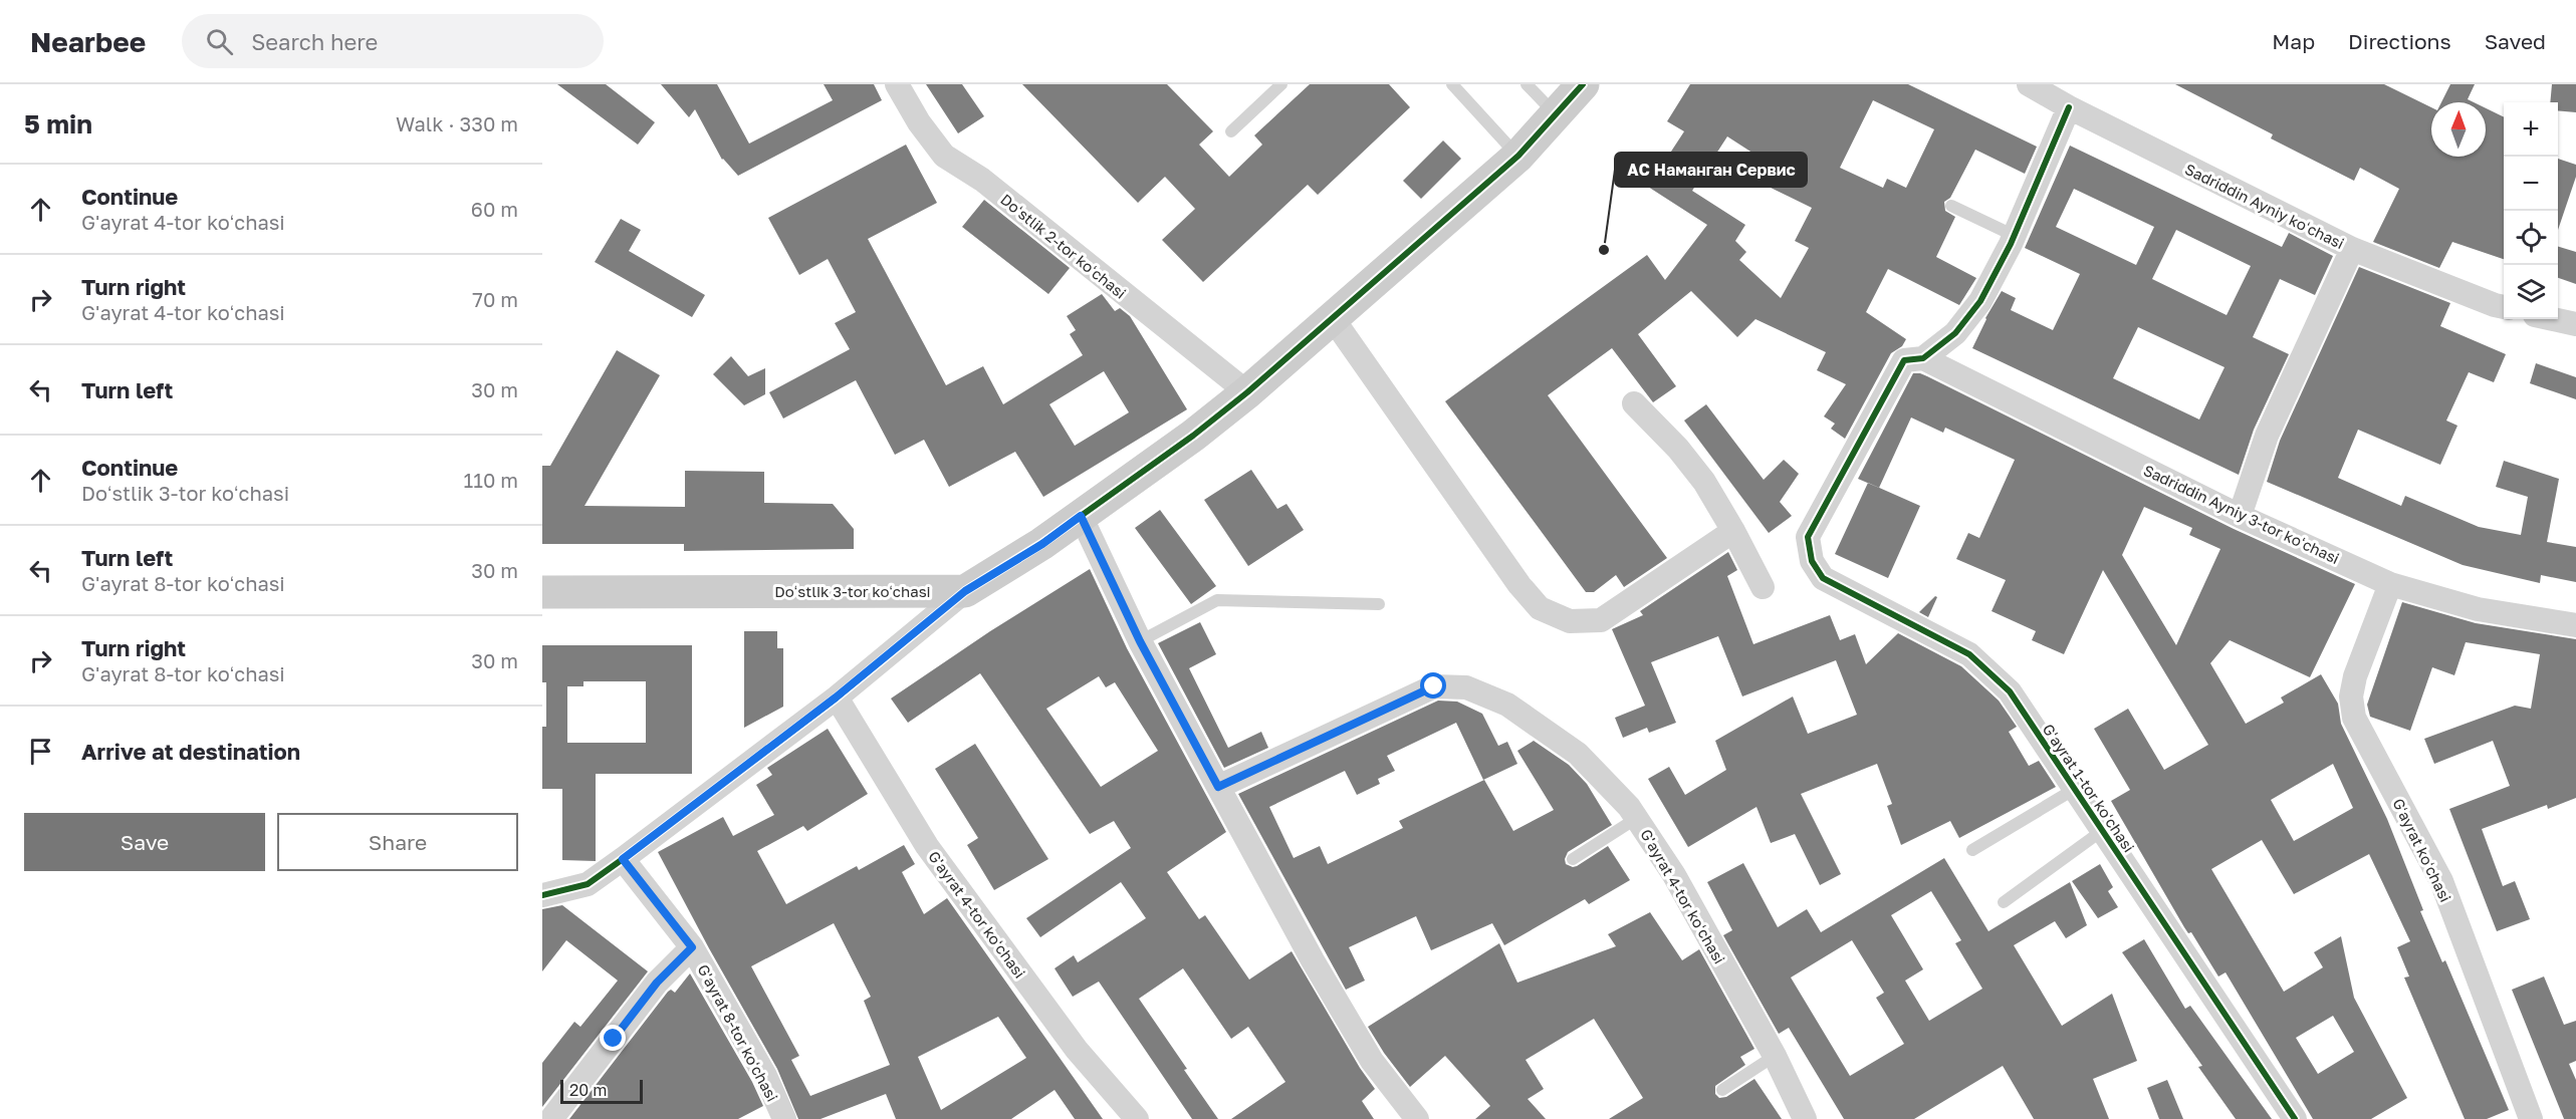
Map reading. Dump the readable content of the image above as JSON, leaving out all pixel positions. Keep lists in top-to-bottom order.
{
  "streets": {
    "street": [
      "Sadriddin Ayniy koʻchasi",
      "Doʻstlik 2-tor koʻchasi",
      "Sadriddin Ayniy 3-tor koʻchasi",
      "Doʻstlik 3-tor koʻchasi",
      "Gʻayrat 1-tor koʻchasi",
      "Gʻayrat koʻchasi",
      "G'ayrat 4-tor koʻchasi",
      "G'ayrat 8-tor koʻchasi"
    ]
  },
  "crossings": [
    ["Sadriddin Ayniy 3-tor koʻchasi", "Gʻayrat 1-tor koʻchasi"],
    ["Sadriddin Ayniy 3-tor koʻchasi", "Gʻayrat koʻchasi"],
    ["Doʻstlik 3-tor koʻchasi", "G'ayrat 4-tor koʻchasi"],
    ["Doʻstlik 3-tor koʻchasi", "G'ayrat 8-tor koʻchasi"]
  ],
  "places": ["АС Наманган Сервис"],
  "scale_bar": "20 m",
  "north": "top",
  "page": {
    "header": "Nearbee",
    "search": "Search here",
    "nav": ["Map", "Directions", "Saved"],
    "heading": ["5 min", "Walk · 330 m"],
    "map_buttons": ["+", "−"],
    "list": [
      ["Continue", "G'ayrat 4-tor koʻchasi", "60 m"],
      ["Turn right", "G'ayrat 4-tor koʻchasi", "70 m"],
      ["Turn left", "30 m"],
      ["Continue", "Doʻstlik 3-tor koʻchasi", "110 m"],
      ["Turn left", "G'ayrat 8-tor koʻchasi", "30 m"],
      ["Turn right", "G'ayrat 8-tor koʻchasi", "30 m"],
      "Arrive at destination"
    ],
    "buttons": ["Save", "Share"],
    "scale": "20 m"
  }
}
